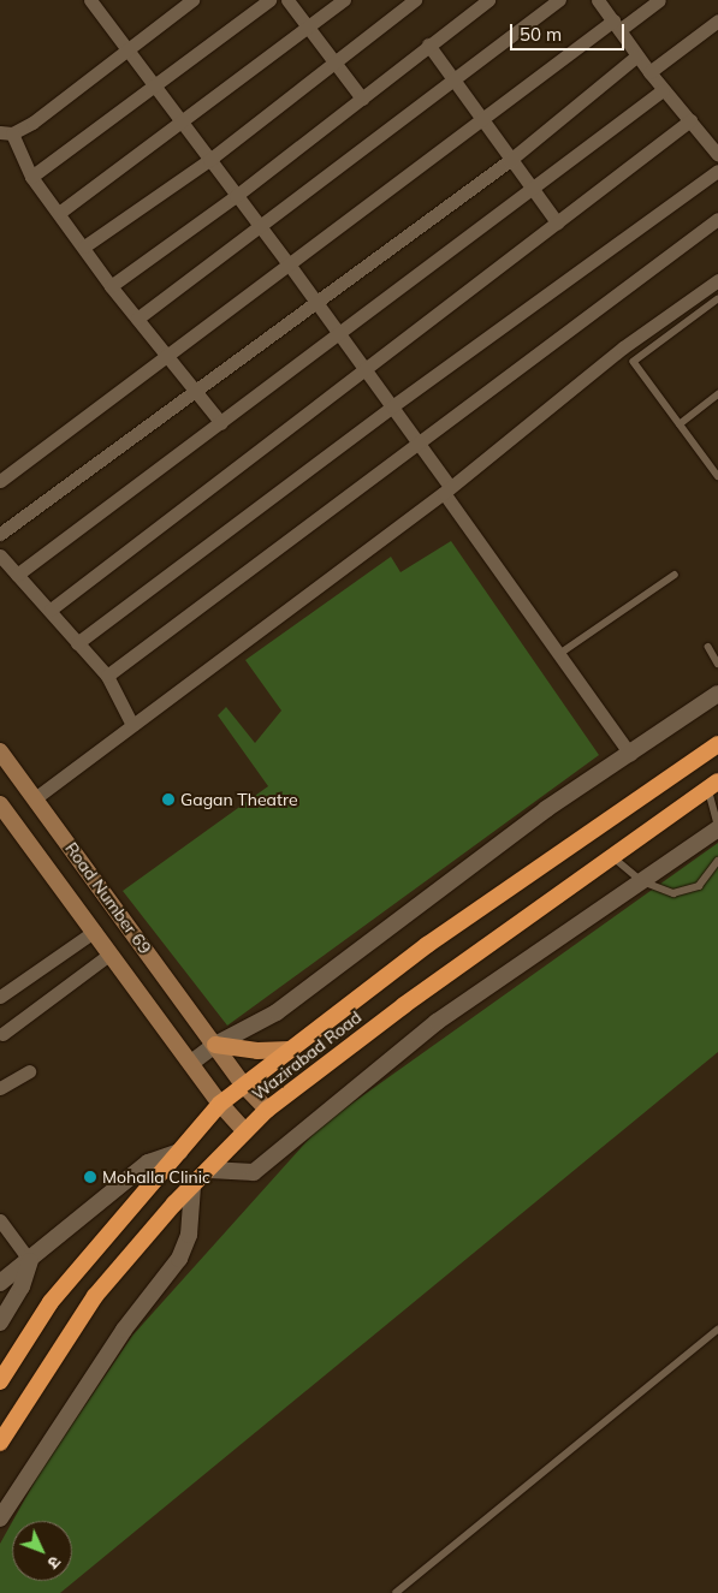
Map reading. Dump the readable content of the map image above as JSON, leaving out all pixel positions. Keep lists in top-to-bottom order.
{
  "streets": {
    "highway": ["Wazirabad Road"],
    "main road": ["Road Number 69"]
  },
  "crossings": [
    ["Road Number 69", "Wazirabad Road"]
  ],
  "places": ["Gagan Theatre", "Mohalla Clinic"],
  "scale_bar": "50 m",
  "north": "bottom right"
}
